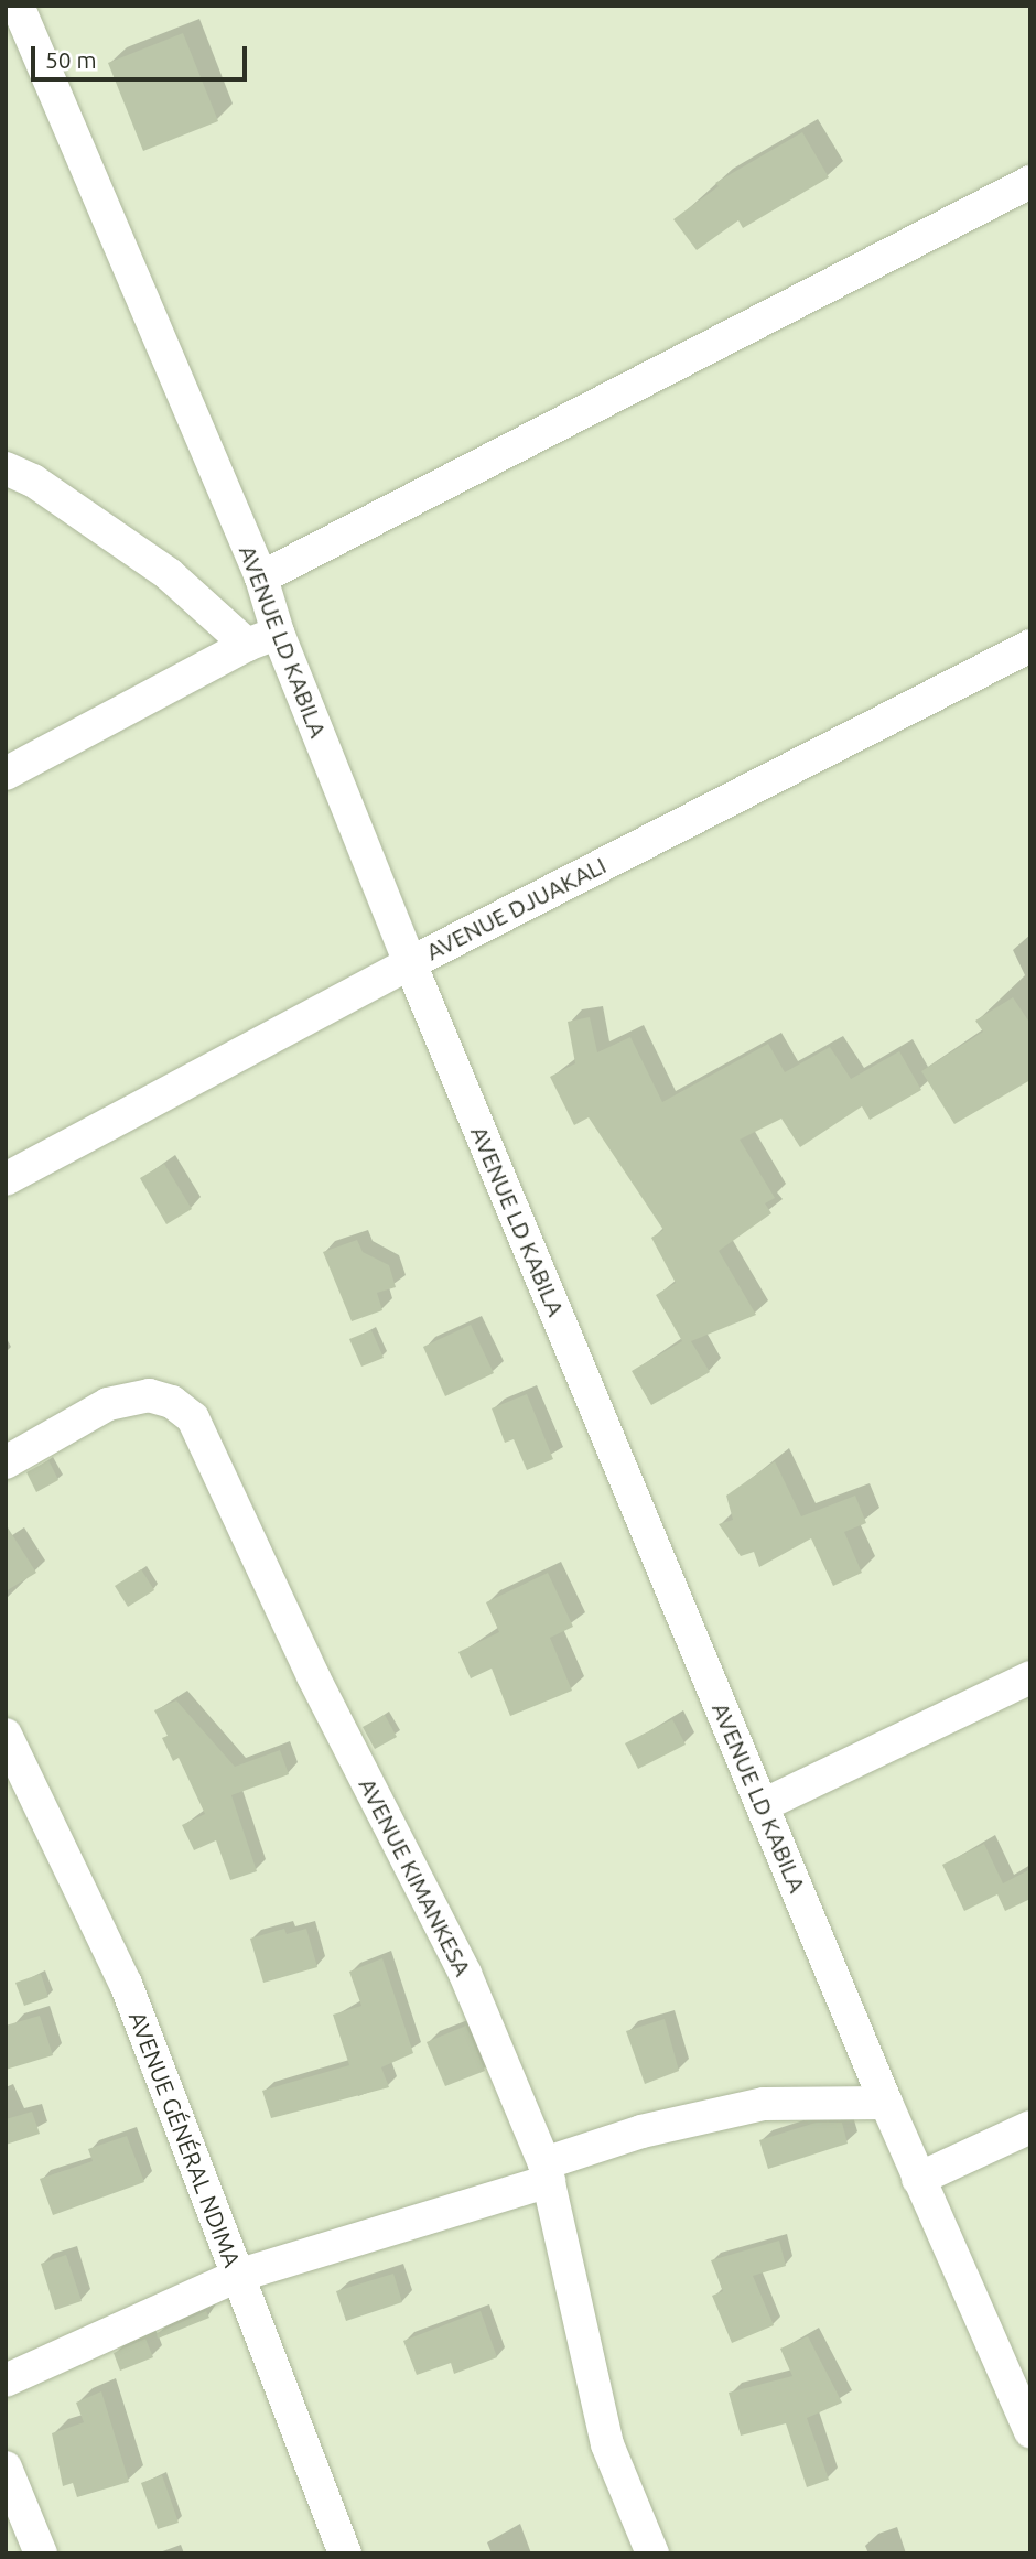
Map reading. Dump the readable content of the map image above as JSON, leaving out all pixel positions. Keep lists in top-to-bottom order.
{
  "streets": {
    "street": [
      "AVENUE LD KABILA",
      "AVENUE DJUAKALI",
      "AVENUE KIMANKESA",
      "AVENUE GÉNÉRAL NDIMA"
    ]
  },
  "crossings": [
    ["AVENUE LD KABILA", "AVENUE DJUAKALI"]
  ],
  "scale_bar": "50 m"
}
